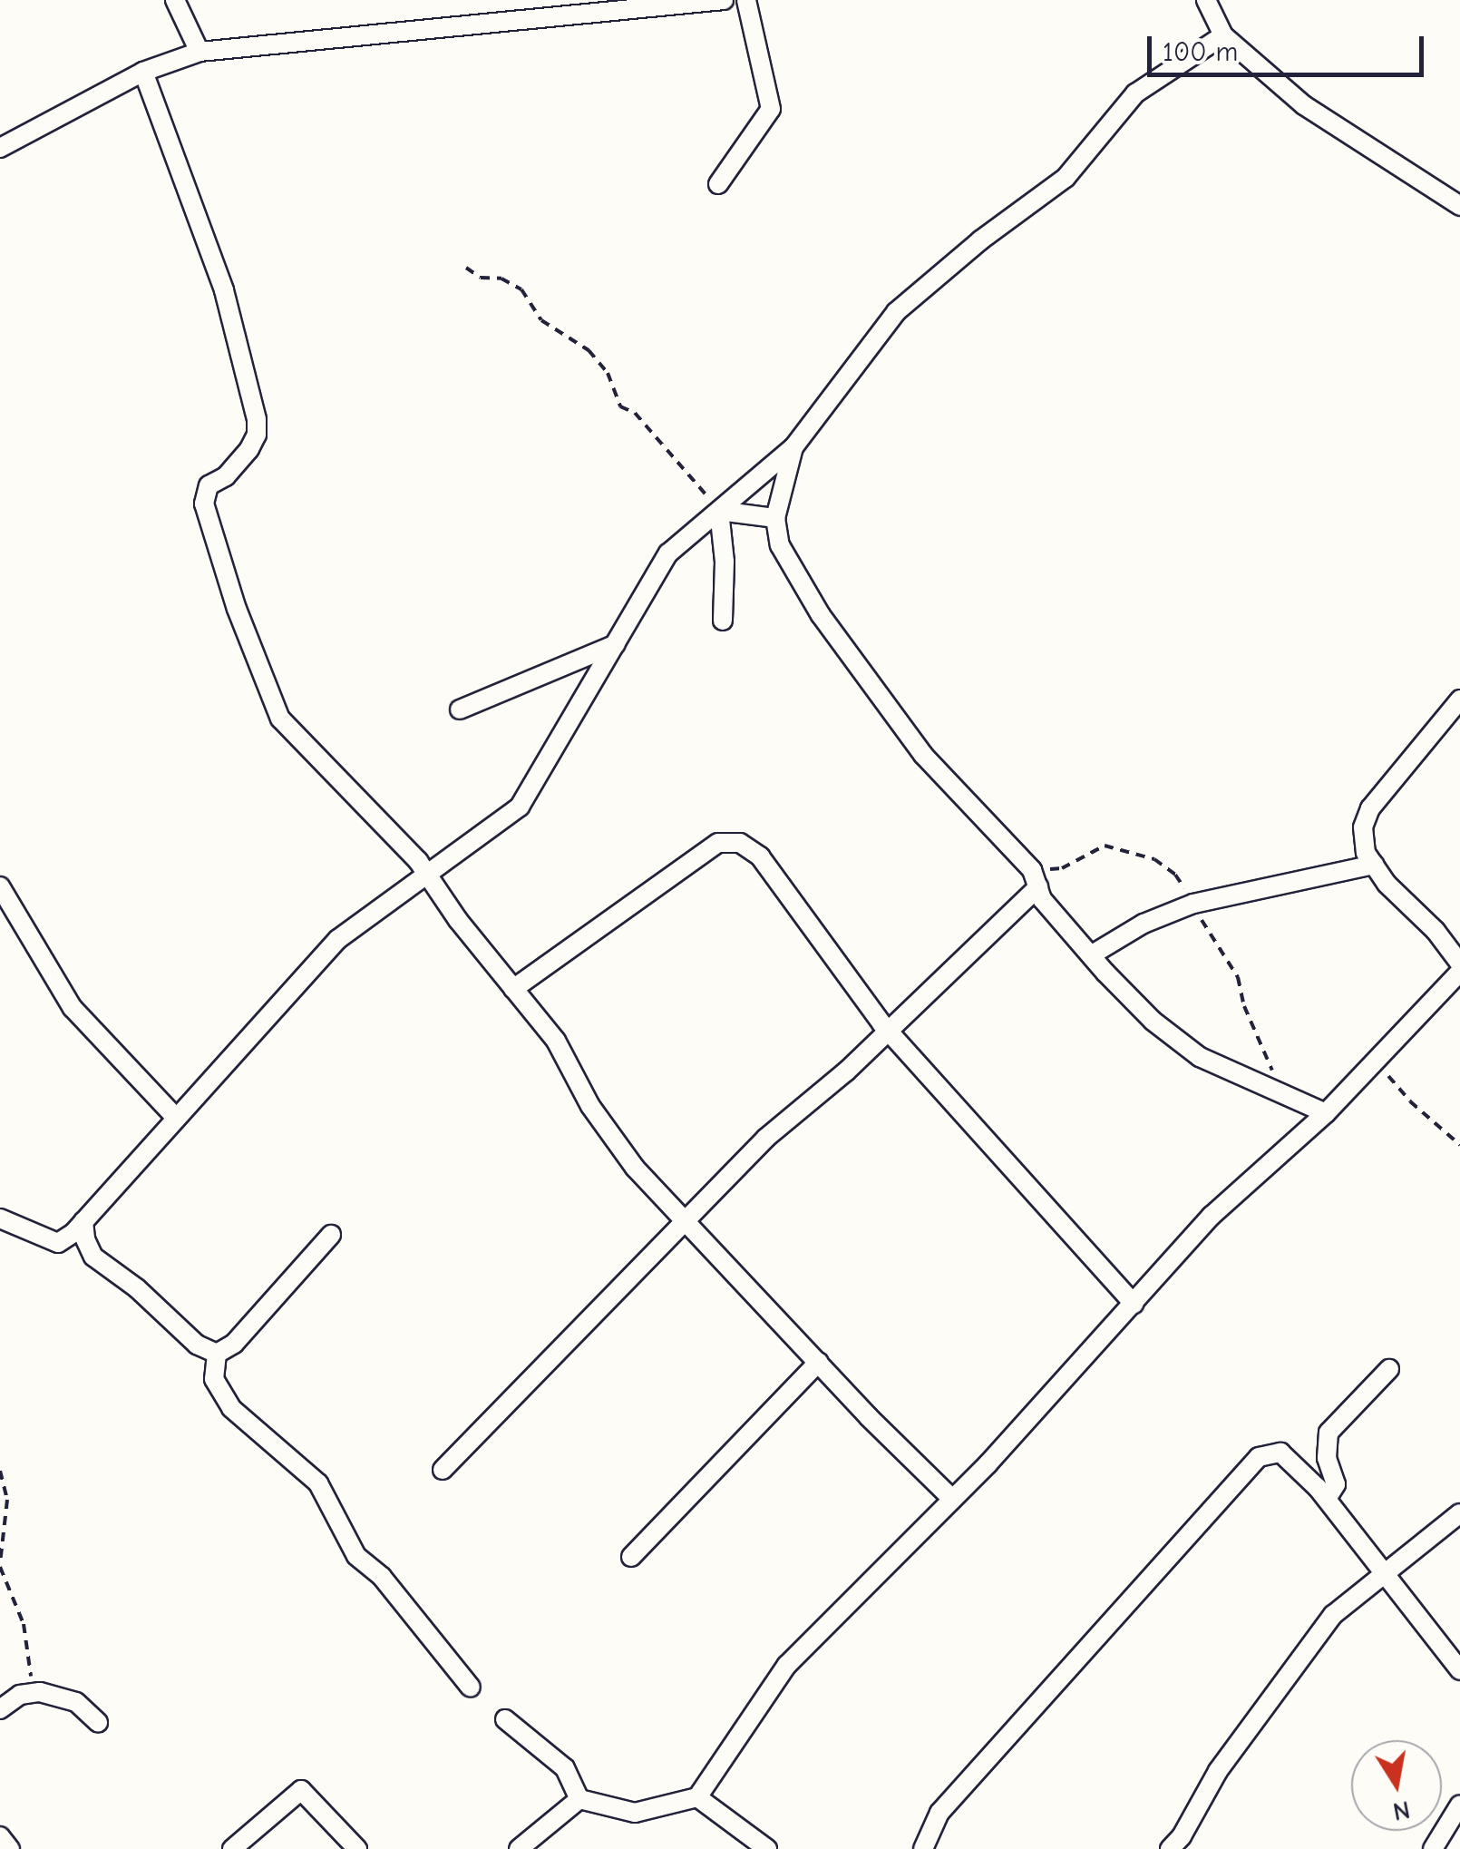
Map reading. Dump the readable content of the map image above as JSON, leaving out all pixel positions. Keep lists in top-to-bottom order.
{
  "scale_bar": "100 m",
  "north": "bottom"
}
